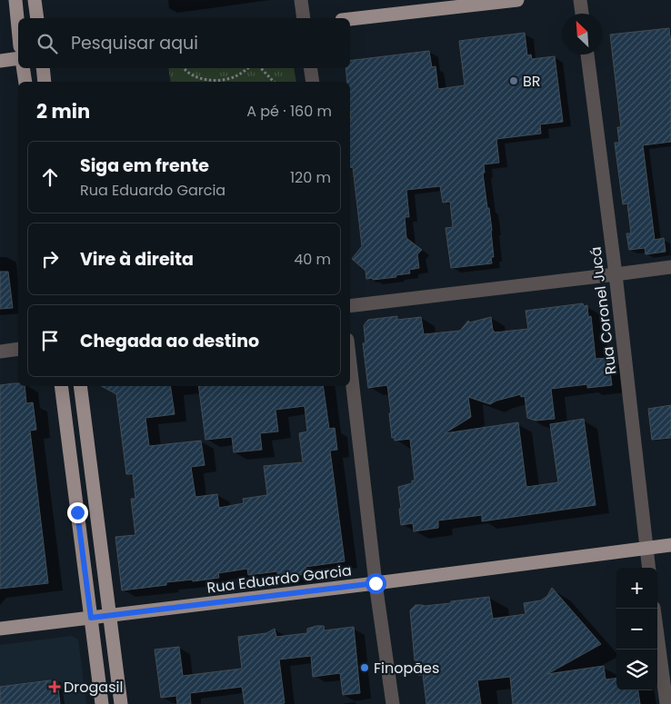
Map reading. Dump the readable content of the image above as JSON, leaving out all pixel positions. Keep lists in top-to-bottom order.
{
  "streets": {
    "main road": ["Rua Eduardo Garcia"],
    "street": ["Rua Coronel Jucá"]
  },
  "crossings": [
    ["Rua Coronel Jucá", "Rua Eduardo Garcia"]
  ],
  "places": {
    "other": ["BR", "Finopães"],
    "health": ["Drogasil"]
  },
  "north": "top left",
  "page": {
    "search": "Pesquisar aqui",
    "heading": ["2 min", "A pé · 160 m"],
    "list": [
      ["Siga em frente", "Rua Eduardo Garcia", "120 m"],
      ["Vire à direita", "40 m"],
      "Chegada ao destino"
    ],
    "map_buttons": ["+", "−"]
  }
}
